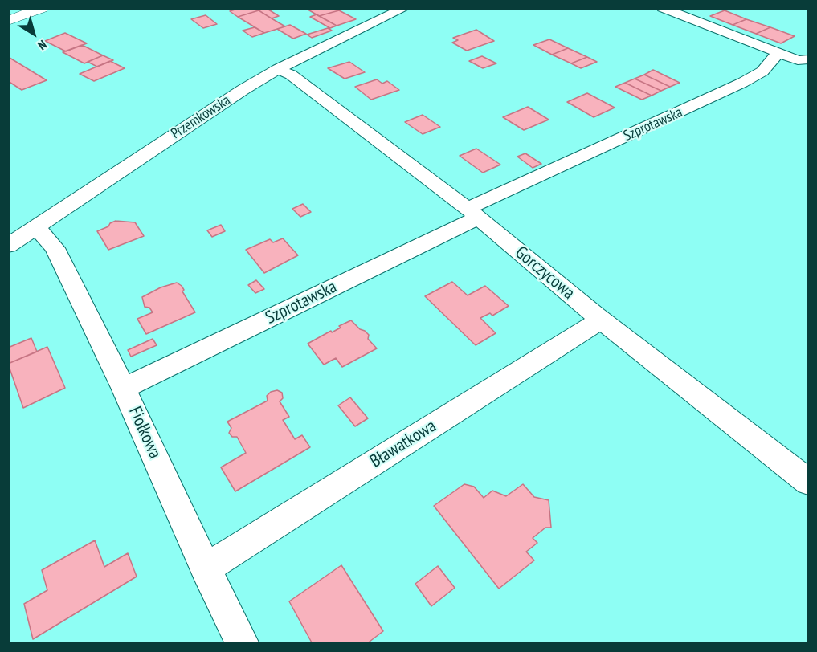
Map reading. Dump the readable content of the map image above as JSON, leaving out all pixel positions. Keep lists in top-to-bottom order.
{
  "streets": {
    "street": [
      "Przemkowska",
      "Szprotawska",
      "Gorczycowa",
      "Fiołkowa",
      "Bławatkowa"
    ]
  },
  "crossings": [
    ["Przemkowska", "Gorczycowa"],
    ["Przemkowska", "Fiołkowa"],
    ["Szprotawska", "Gorczycowa"],
    ["Szprotawska", "Fiołkowa"],
    ["Gorczycowa", "Bławatkowa"],
    ["Fiołkowa", "Bławatkowa"]
  ],
  "north": "bottom right"
}
